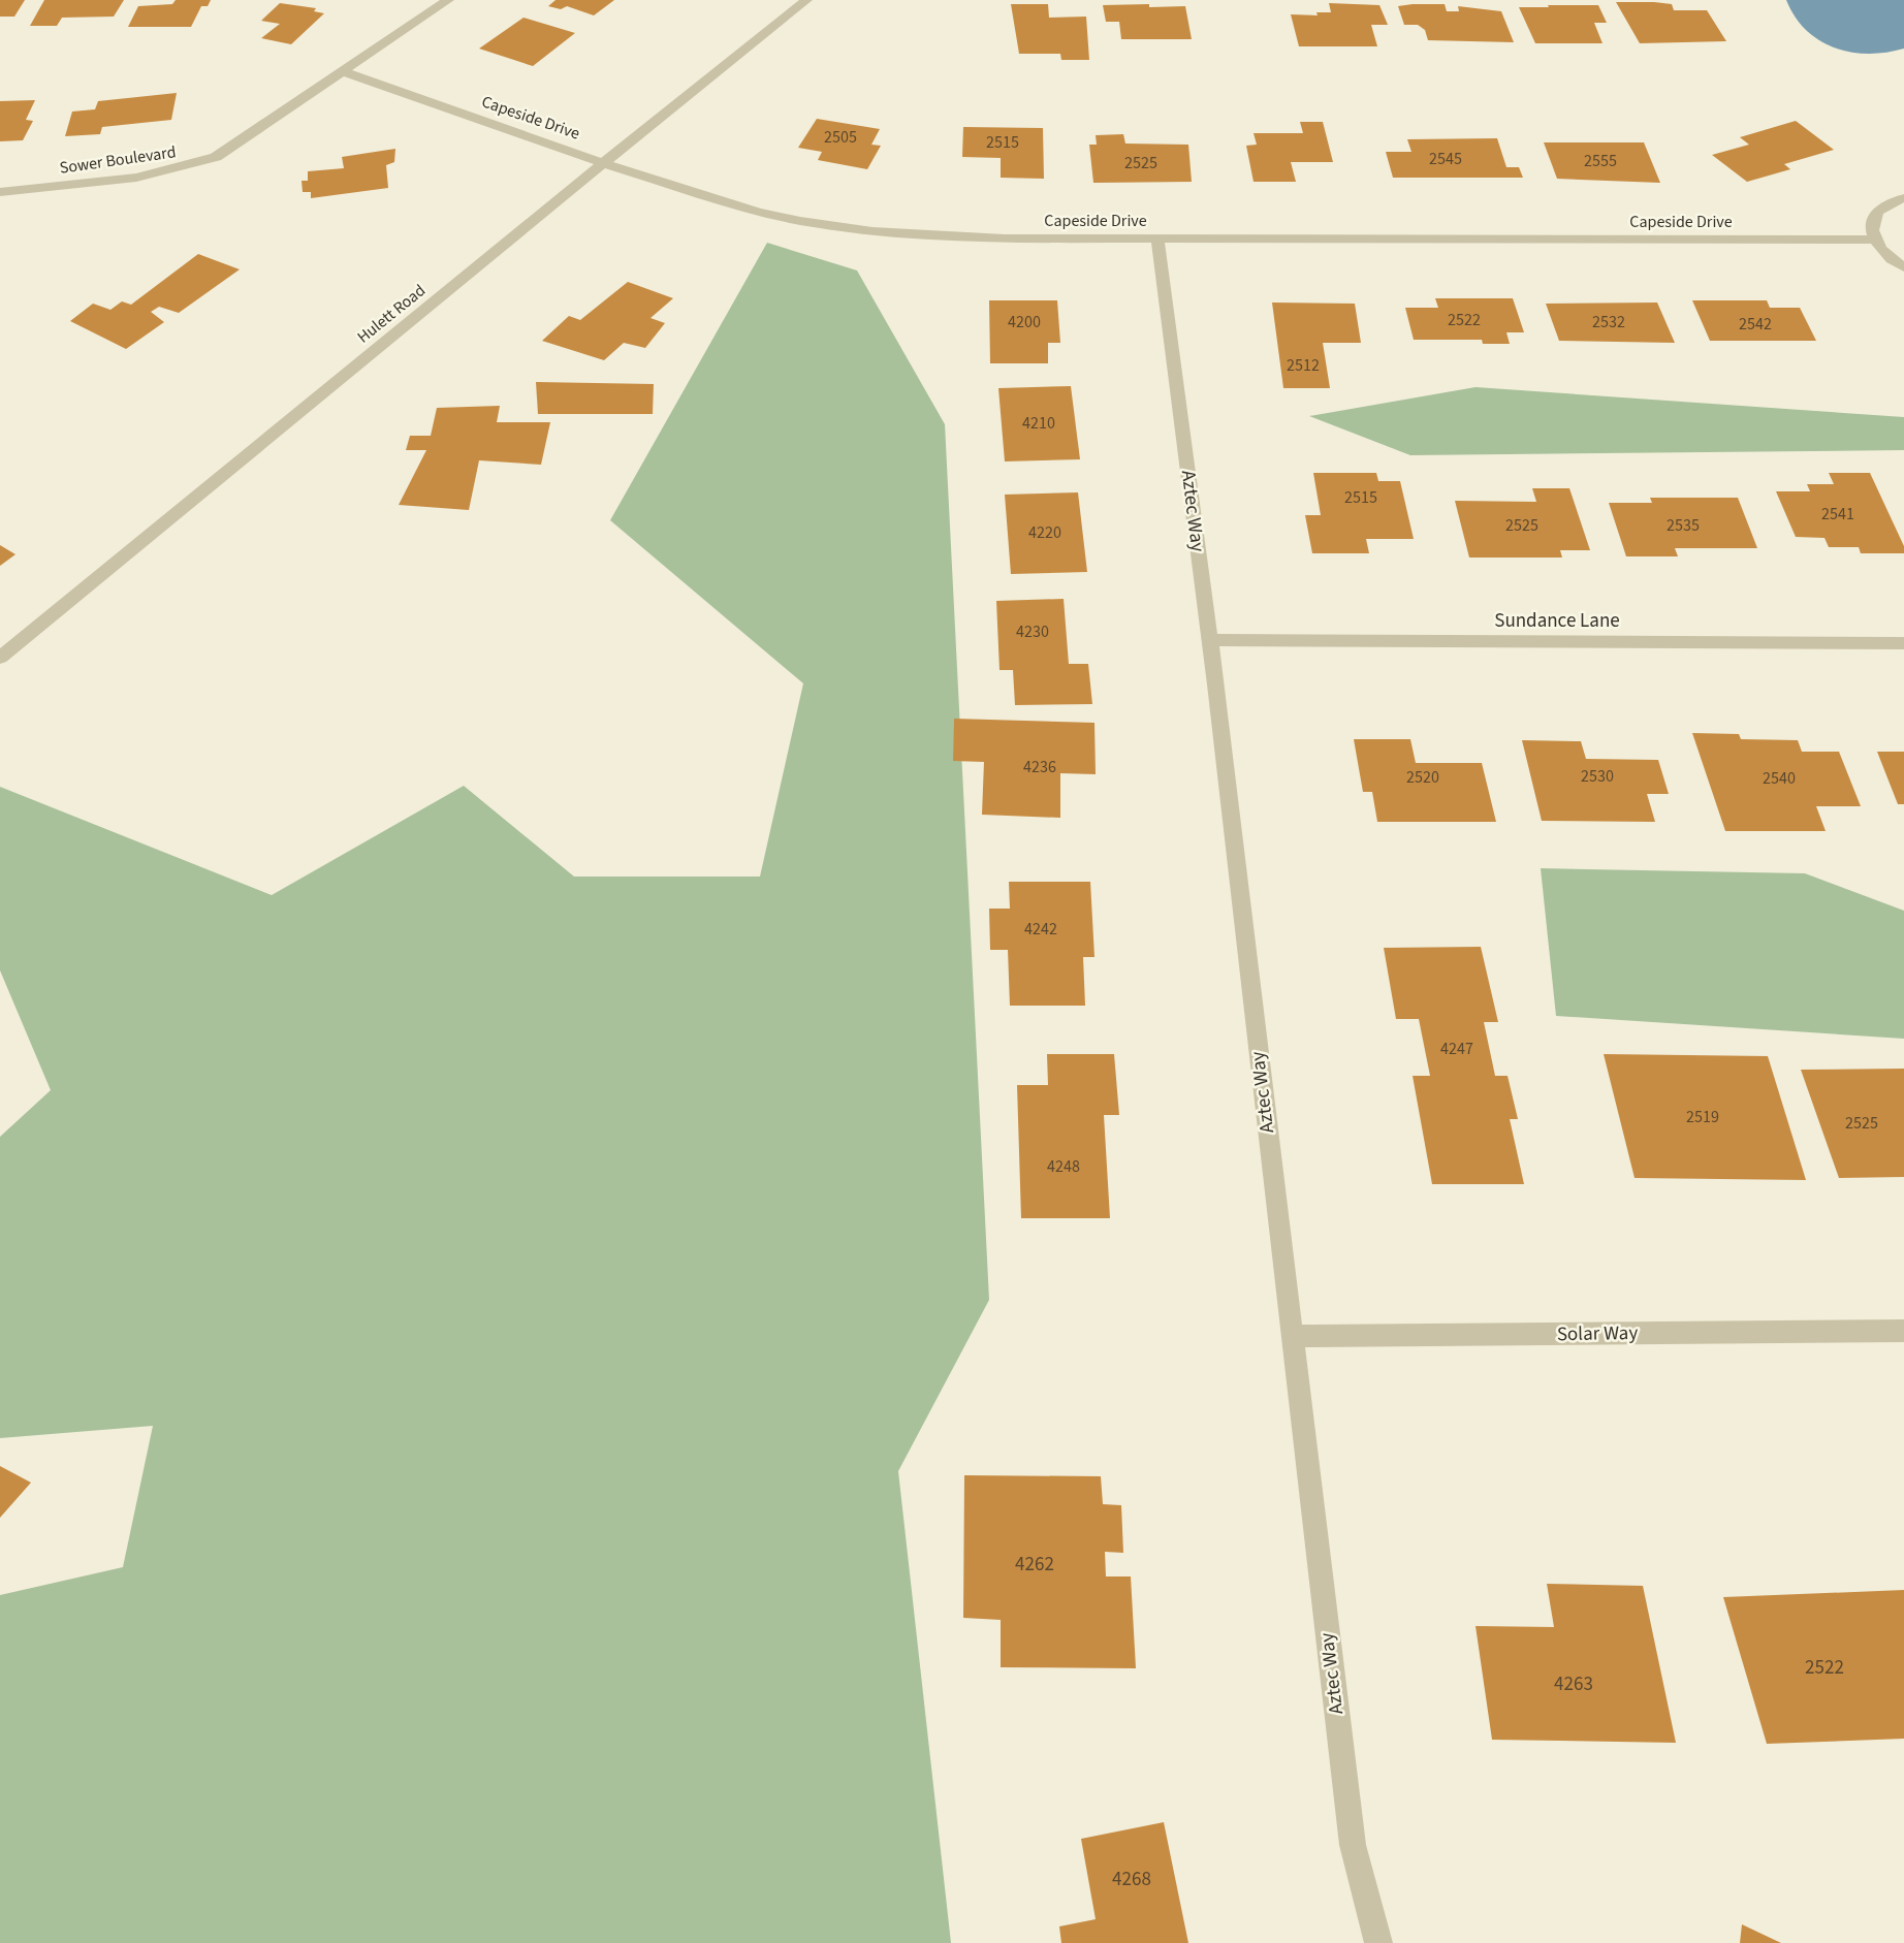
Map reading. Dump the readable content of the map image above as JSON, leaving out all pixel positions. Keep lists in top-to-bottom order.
{
  "streets": {
    "street": [
      "Capeside Drive",
      "Sower Boulevard",
      "Hulett Road",
      "Aztec Way",
      "Sundance Lane",
      "Solar Way"
    ]
  },
  "crossings": [
    ["Capeside Drive", "Sower Boulevard"],
    ["Capeside Drive", "Hulett Road"],
    ["Capeside Drive", "Aztec Way"],
    ["Aztec Way", "Sundance Lane"],
    ["Aztec Way", "Solar Way"]
  ],
  "house_numbers": [
    "2505",
    "2515",
    "2545",
    "2555",
    "2525",
    "2522",
    "4200",
    "2532",
    "2542",
    "2512",
    "4210",
    "2515",
    "2541",
    "2525",
    "2535",
    "4220",
    "4230",
    "4236",
    "2530",
    "2520",
    "2540",
    "4242",
    "4247",
    "2519",
    "2525",
    "4248",
    "4262",
    "2522",
    "4263",
    "4268"
  ]
}
